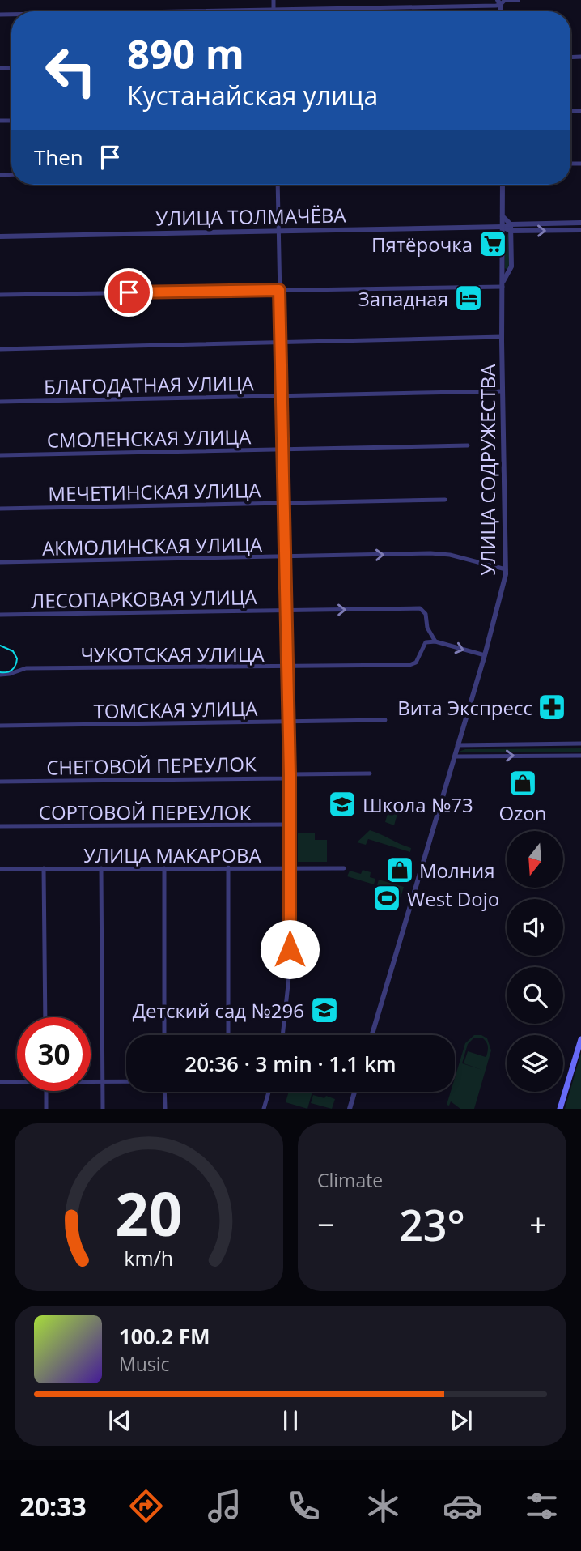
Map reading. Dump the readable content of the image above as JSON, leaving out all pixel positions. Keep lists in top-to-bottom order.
{
  "streets": {
    "street": [
      "УЛИЦА ТОЛМАЧЁВА",
      "БЛАГОДАТНАЯ УЛИЦА",
      "СМОЛЕНСКАЯ УЛИЦА",
      "УЛИЦА СОДРУЖЕСТВА",
      "МЕЧЕТИНСКАЯ УЛИЦА",
      "АКМОЛИНСКАЯ УЛИЦА",
      "ЛЕСОПАРКОВАЯ УЛИЦА",
      "ЧУКОТСКАЯ УЛИЦА",
      "ТОМСКАЯ УЛИЦА",
      "СНЕГОВОЙ ПЕРЕУЛОК",
      "СОРТОВОЙ ПЕРЕУЛОК",
      "УЛИЦА МАКАРОВА"
    ]
  },
  "crossings": [
    ["УЛИЦА ТОЛМАЧЁВА", "УЛИЦА СОДРУЖЕСТВА"],
    ["БЛАГОДАТНАЯ УЛИЦА", "УЛИЦА СОДРУЖЕСТВА"],
    ["УЛИЦА СОДРУЖЕСТВА", "АКМОЛИНСКАЯ УЛИЦА"],
    ["ЛЕСОПАРКОВАЯ УЛИЦА", "ЧУКОТСКАЯ УЛИЦА"]
  ],
  "one_way": ["АКМОЛИНСКАЯ УЛИЦА"],
  "places": {
    "supermarket": ["Пятёрочка"],
    "hotel": ["Западная"],
    "pharmacy": ["Вита Экспресс"],
    "shop": ["Ozon", "Молния"],
    "school or university": ["Школа №73", "Детский сад №296"],
    "sports": ["West Dojo"]
  },
  "north": "bottom",
  "page": {
    "turn": ["890 m", "Кустанайская улица"],
    "then": "Then",
    "limit": "30",
    "trip": "20:36 · 3 min · 1.1 km",
    "tile": "Climate",
    "heat": ["−", "23°", "+"],
    "song": ["100.2 FM", "Music"],
    "tabs": "20:33",
    "gauge": ["20", "km/h"]
  }
}
